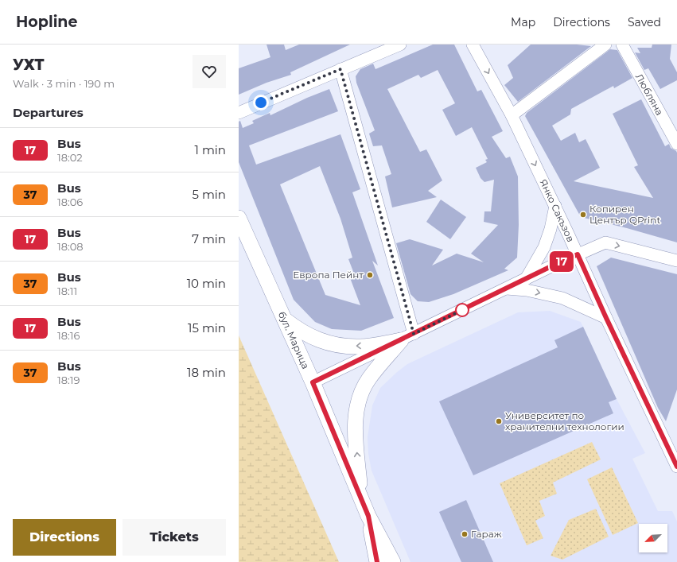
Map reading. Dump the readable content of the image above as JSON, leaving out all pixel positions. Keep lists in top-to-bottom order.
{
  "streets": {
    "street": ["Любляна", "Янко Сакъзов", "бул. Марица"]
  },
  "one_way": ["Янко Сакъзов"],
  "places": [
    "Копирен Център QPrint",
    "Европа Пейнт",
    "Университет по хранителни технологии",
    "Гараж"
  ],
  "lines": ["bus line 17"],
  "north": "bottom left",
  "page": {
    "header": "Hopline",
    "nav": ["Map", "Directions", "Saved"],
    "heading": [
      ["УХТ", "Walk · 3 min · 190 m"],
      "Departures"
    ],
    "on_map": "17",
    "list": [
      {
        "mark": "17",
        "name": "Bus",
        "note": "18:02",
        "value": "1 min"
      },
      {
        "mark": "37",
        "name": "Bus",
        "note": "18:06",
        "value": "5 min"
      },
      {
        "mark": "17",
        "name": "Bus",
        "note": "18:08",
        "value": "7 min"
      },
      {
        "mark": "37",
        "name": "Bus",
        "note": "18:11",
        "value": "10 min"
      },
      {
        "mark": "17",
        "name": "Bus",
        "note": "18:16",
        "value": "15 min"
      },
      {
        "mark": "37",
        "name": "Bus",
        "note": "18:19",
        "value": "18 min"
      }
    ],
    "buttons": ["Directions", "Tickets"]
  }
}
